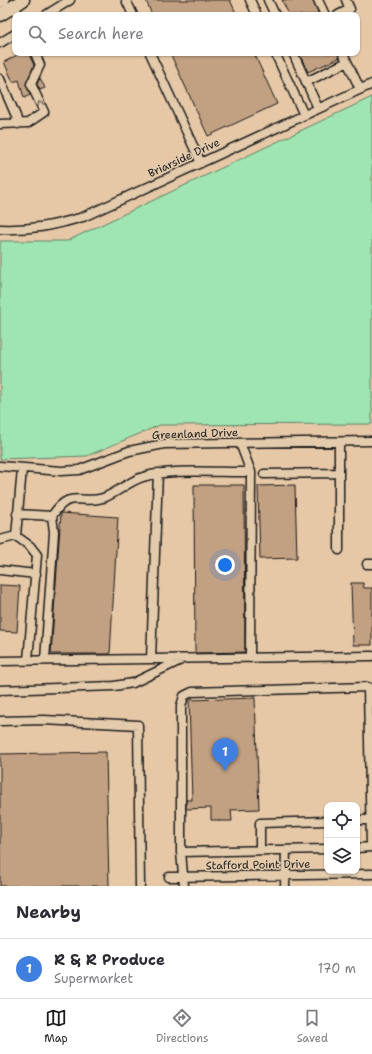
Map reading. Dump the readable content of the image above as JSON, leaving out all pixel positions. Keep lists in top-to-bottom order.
{
  "streets": {
    "street": ["Briarside Drive", "Greenland Drive", "Stafford Point Drive"]
  },
  "page": {
    "search": "Search here",
    "pins": "1",
    "heading": "Nearby",
    "list": [
      {
        "mark": "1",
        "name": "R & R Produce",
        "note": "Supermarket",
        "value": "170 m"
      }
    ],
    "nav": ["Map", "Directions", "Saved"]
  }
}
